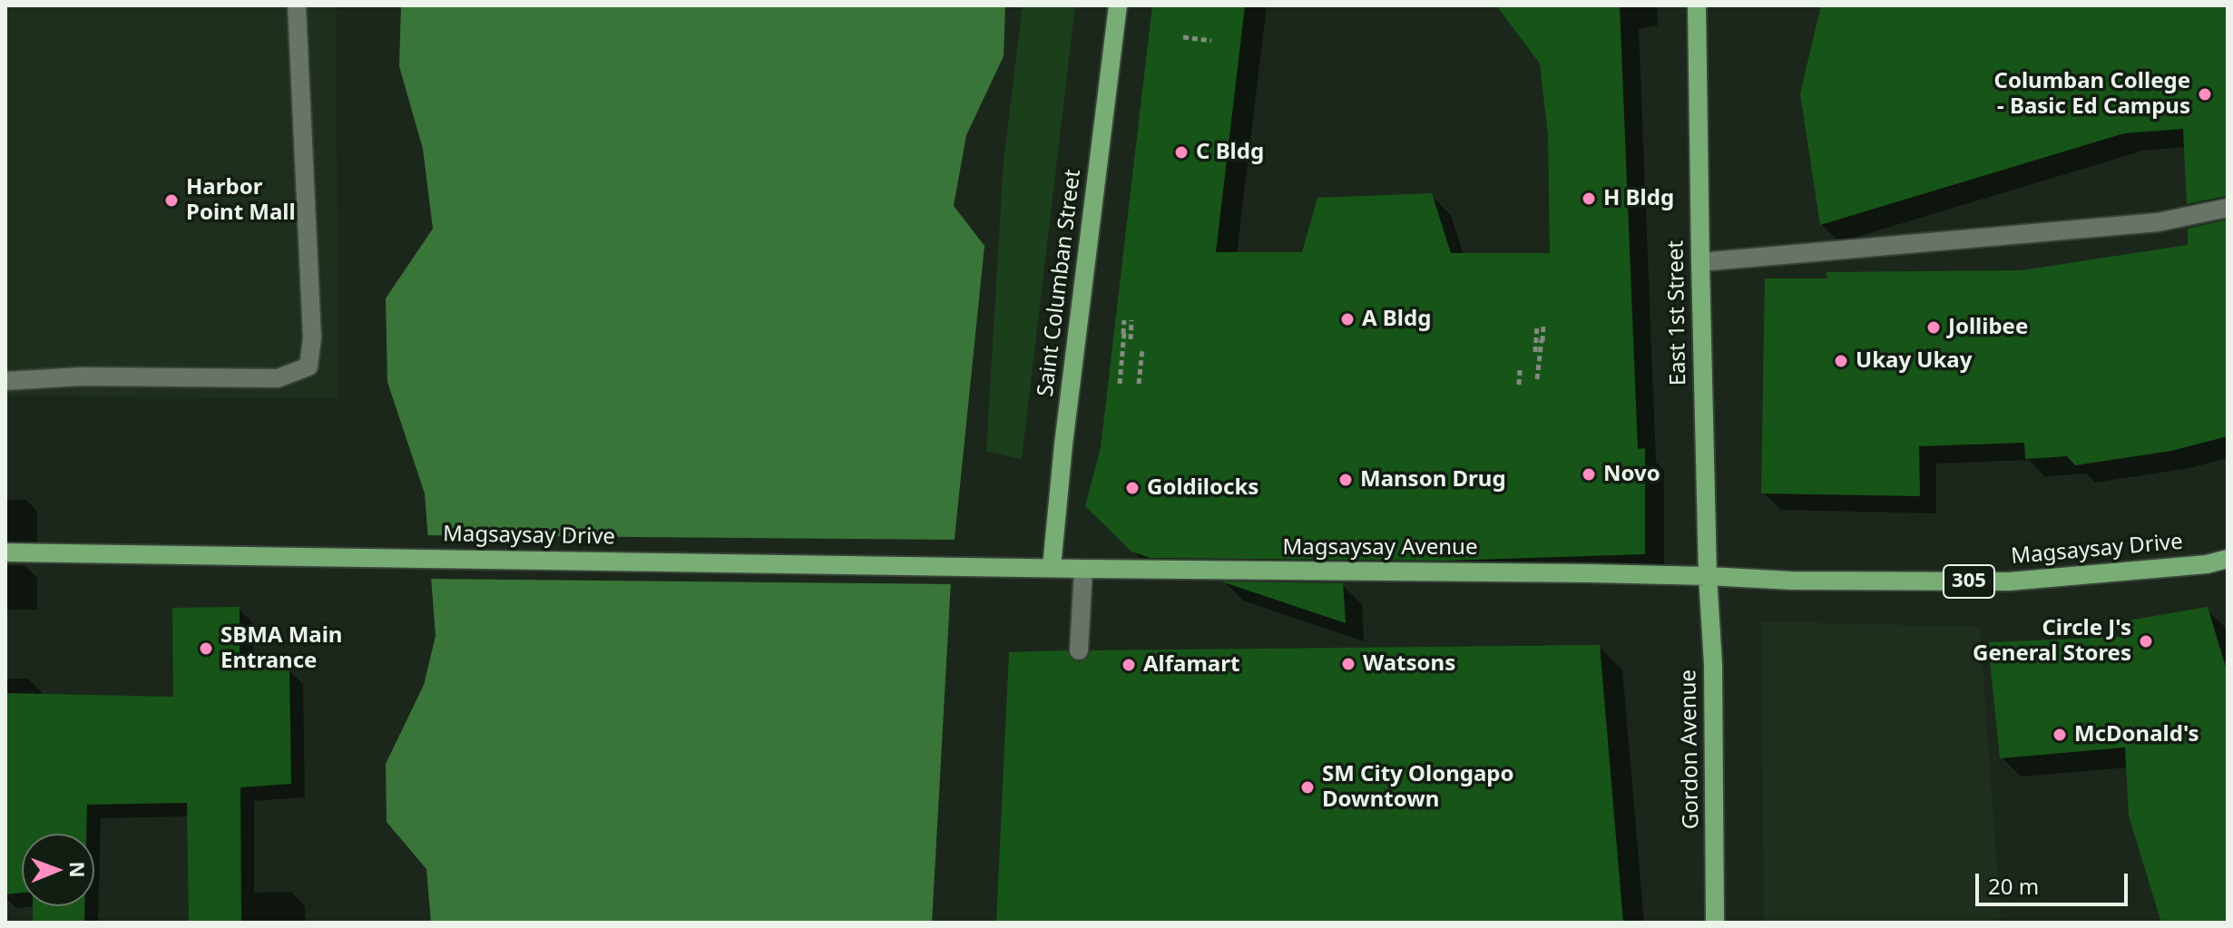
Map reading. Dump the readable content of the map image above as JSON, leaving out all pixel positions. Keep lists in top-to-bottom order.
{
  "streets": {
    "main road": [
      "Saint Columban Street",
      "East 1st Street",
      "Magsaysay Drive",
      "Magsaysay Avenue",
      "305",
      "Gordon Avenue"
    ]
  },
  "crossings": [
    ["Saint Columban Street", "Magsaysay Drive"],
    ["Saint Columban Street", "Magsaysay Avenue"],
    ["East 1st Street", "Magsaysay Drive"],
    ["East 1st Street", "Magsaysay Avenue"],
    ["East 1st Street", "Gordon Avenue"],
    ["Magsaysay Drive", "Magsaysay Avenue"],
    ["Magsaysay Drive", "Gordon Avenue"],
    ["Magsaysay Avenue", "Gordon Avenue"]
  ],
  "places": [
    "Columban College - Basic Ed Campus",
    "C Bldg",
    "H Bldg",
    "Harbor Point Mall",
    "A Bldg",
    "Jollibee",
    "Ukay Ukay",
    "Novo",
    "Manson Drug",
    "Goldilocks",
    "Circle J's General Stores",
    "SBMA Main Entrance",
    "Watsons",
    "Alfamart",
    "McDonald's",
    "SM City Olongapo Downtown"
  ],
  "scale_bar": "20 m",
  "north": "right"
}
